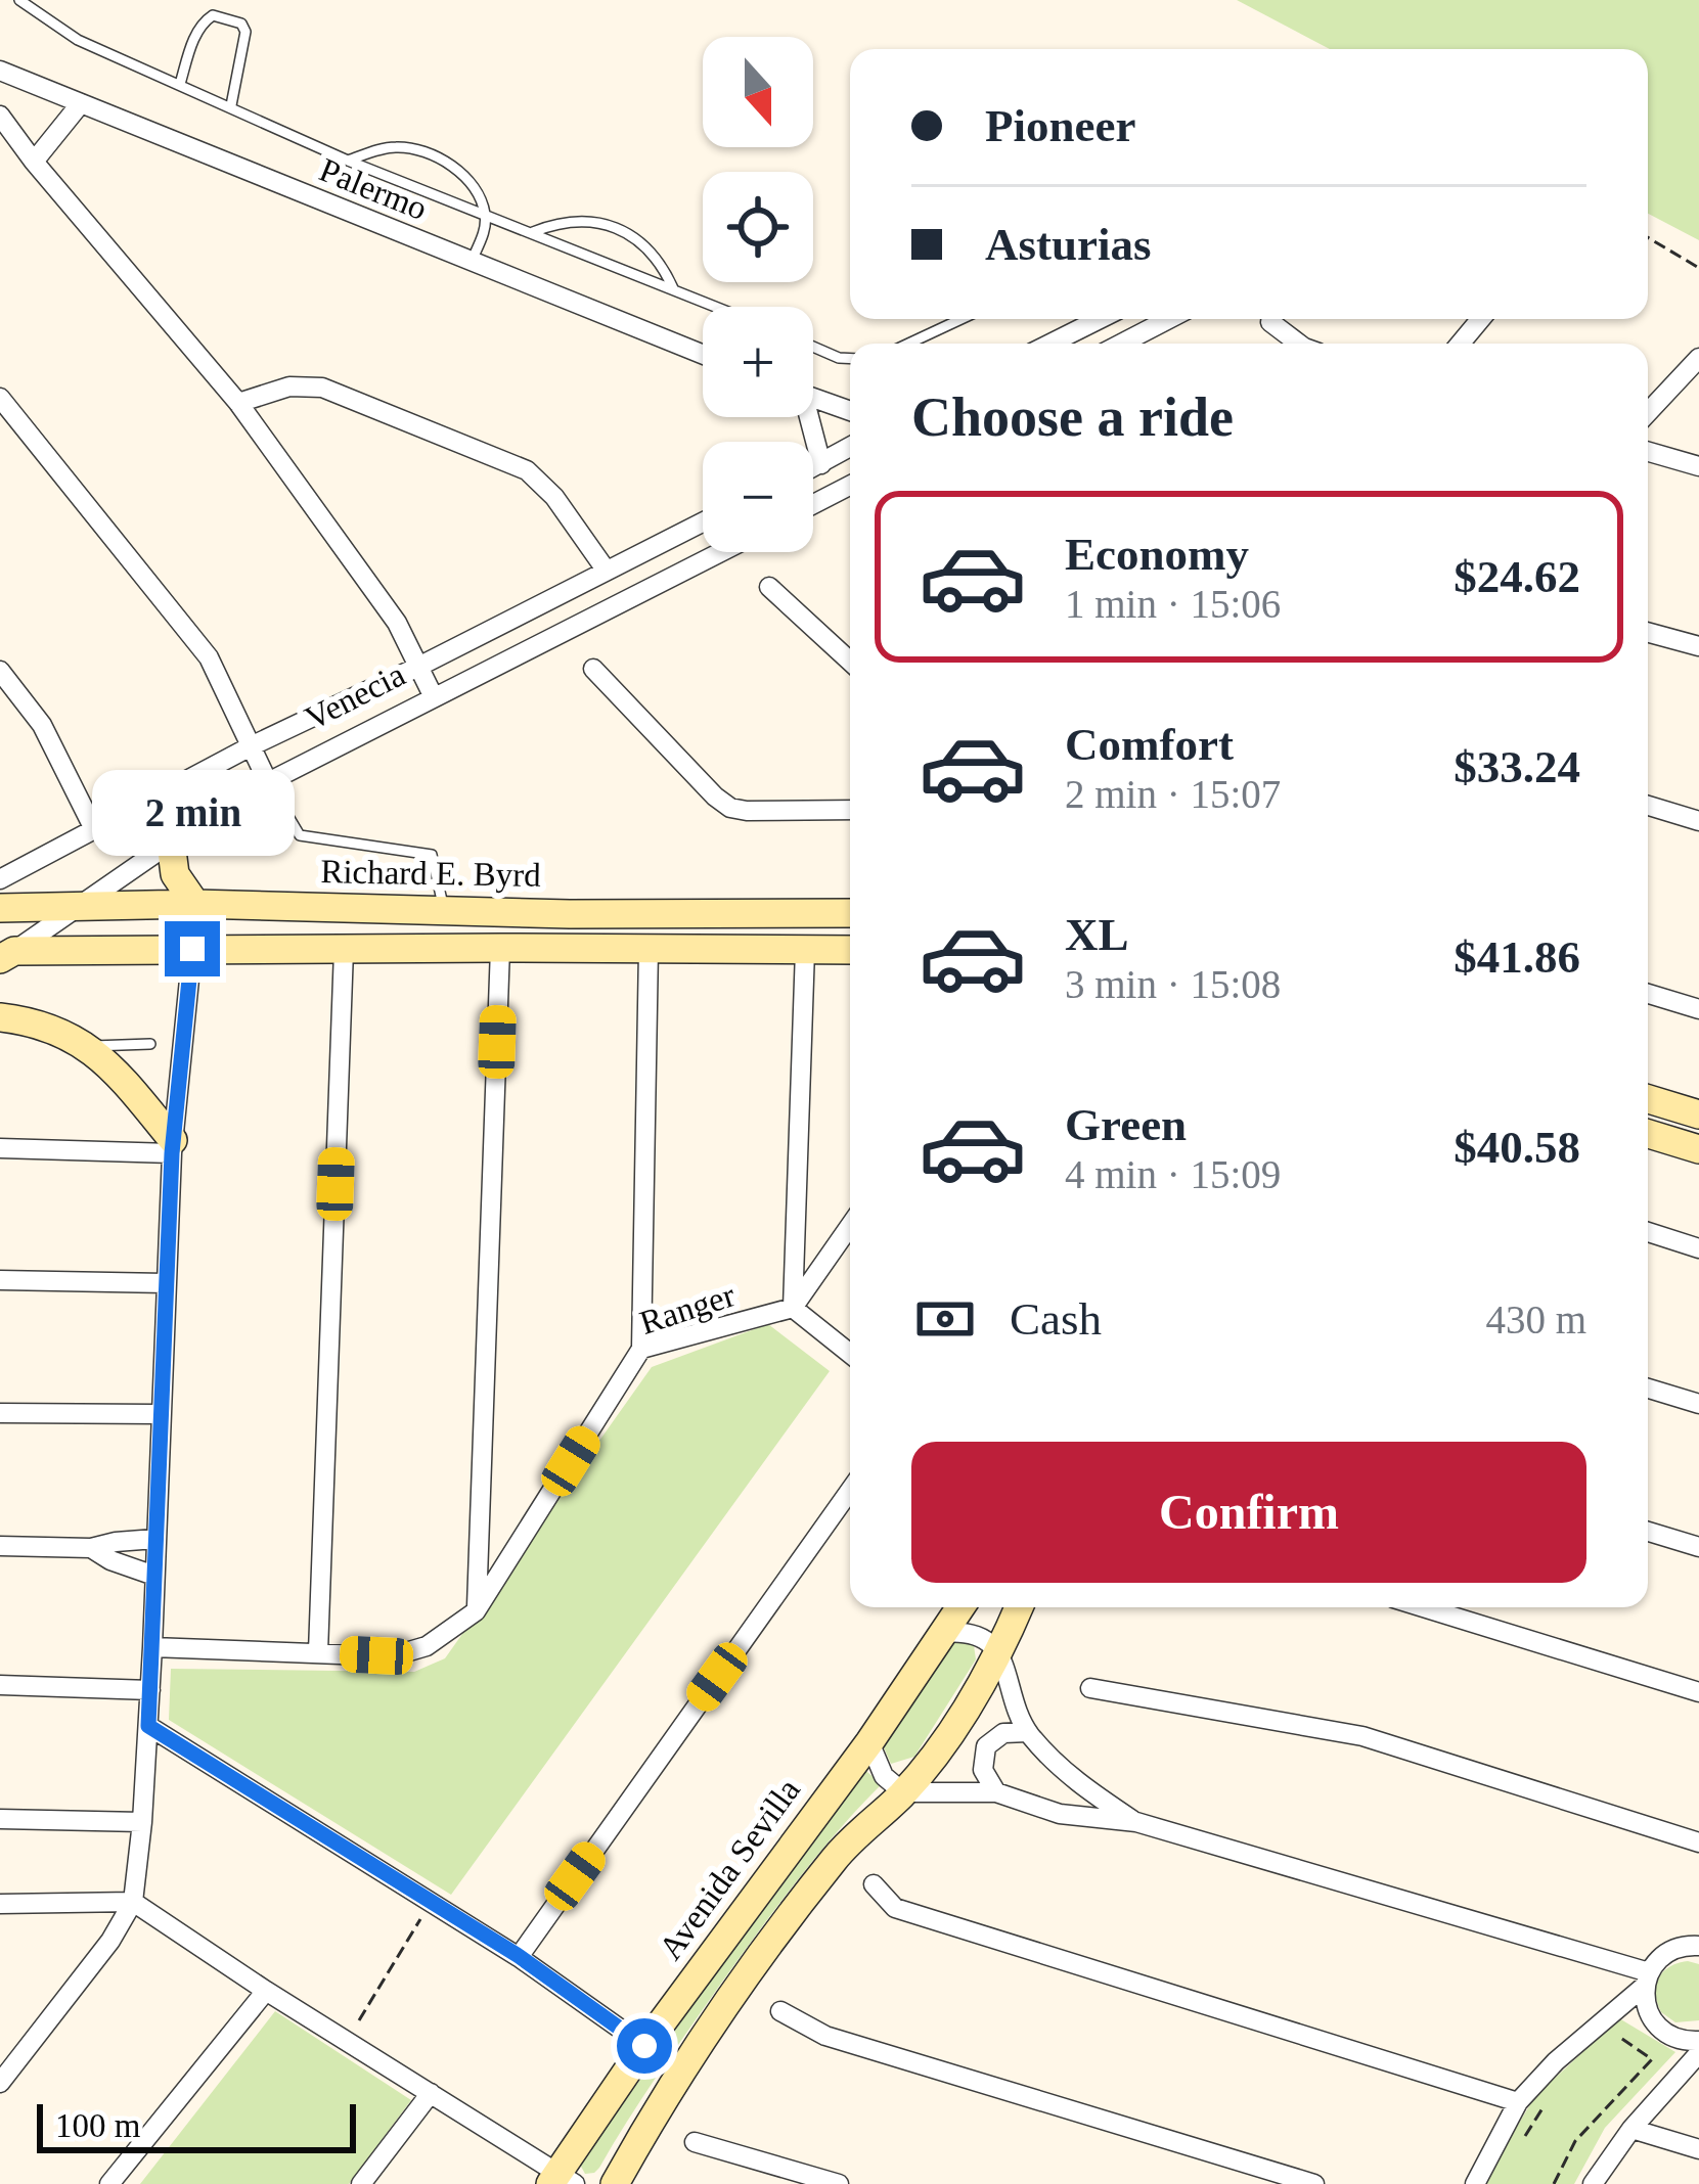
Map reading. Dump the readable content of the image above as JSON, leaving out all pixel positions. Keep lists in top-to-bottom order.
{
  "streets": {
    "street": [
      "Palermo",
      "Venecia",
      "Richard E. Byrd",
      "Ranger",
      "Avenida Sevilla"
    ]
  },
  "crossings": [
    ["Venecia", "Richard E. Byrd"]
  ],
  "scale_bar": "100 m",
  "north": "bottom",
  "page": {
    "map_buttons": ["+", "−"],
    "banner": ["Pioneer", "Asturias"],
    "heading": "Choose a ride",
    "list": [
      {
        "name": "Economy",
        "note": "1 min · 15:06",
        "value": "$24.62"
      },
      {
        "name": "Comfort",
        "note": "2 min · 15:07",
        "value": "$33.24"
      },
      {
        "name": "XL",
        "note": "3 min · 15:08",
        "value": "$41.86"
      },
      {
        "name": "Green",
        "note": "4 min · 15:09",
        "value": "$40.58"
      }
    ],
    "bubble": "2 min",
    "pay": ["Cash", "430 m"],
    "buttons": "Confirm",
    "scale": "100 m"
  }
}
